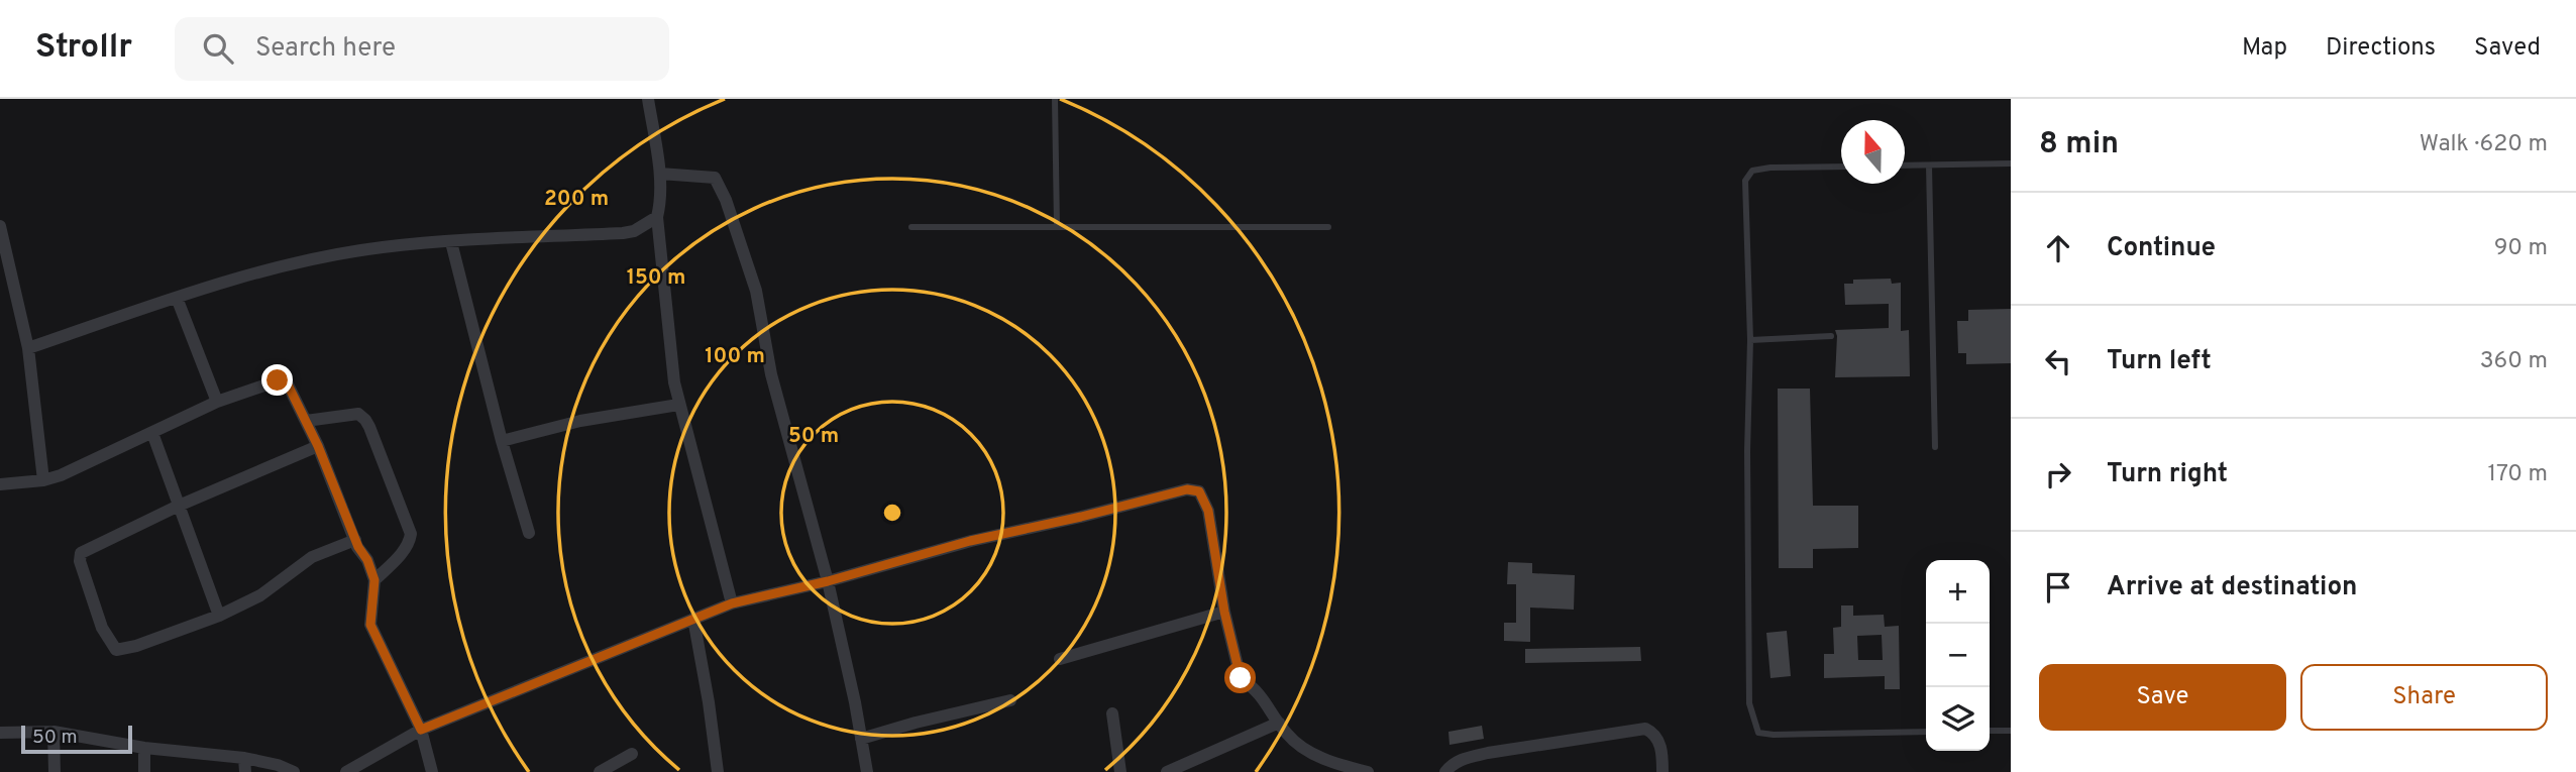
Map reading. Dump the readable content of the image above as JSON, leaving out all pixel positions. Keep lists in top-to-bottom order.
{
  "scale_bar": "50 m",
  "north": "top",
  "page": {
    "header": "Strollr",
    "search": "Search here",
    "nav": ["Map", "Directions", "Saved"],
    "heading": ["8 min", "Walk · 620 m"],
    "list": [
      ["Continue", "90 m"],
      ["Turn left", "360 m"],
      ["Turn right", "170 m"],
      "Arrive at destination"
    ],
    "map_buttons": ["+", "−"],
    "buttons": ["Save", "Share"],
    "scale": "50 m"
  },
  "rings": [
    "200 m",
    "150 m",
    "100 m",
    "50 m"
  ]
}
